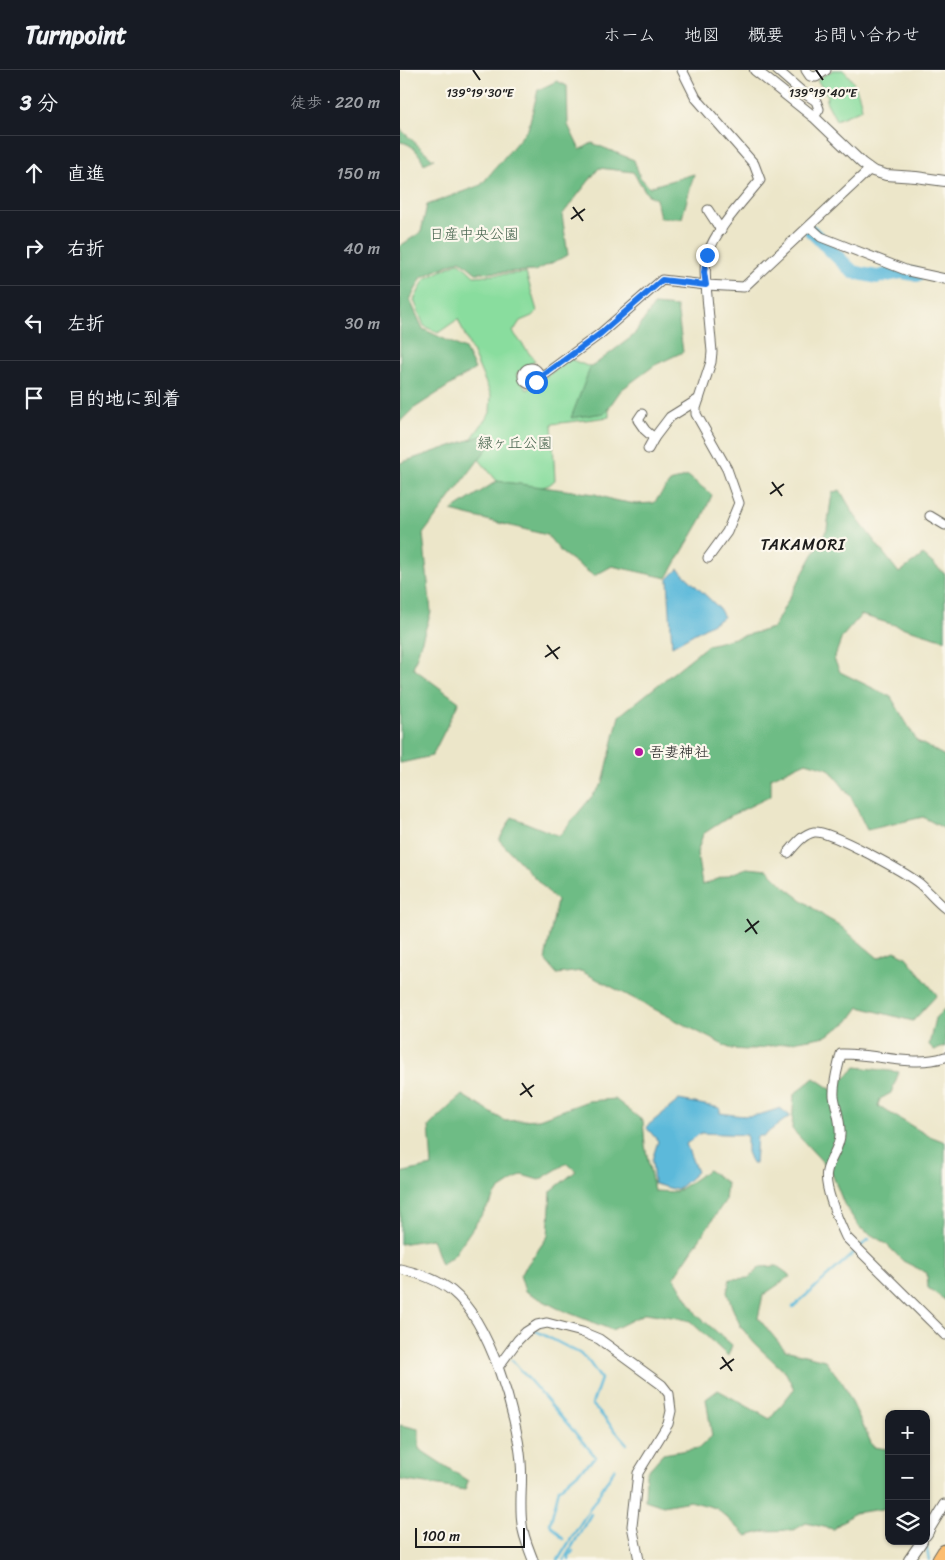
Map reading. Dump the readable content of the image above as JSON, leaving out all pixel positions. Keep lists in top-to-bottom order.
{
  "districts": ["TAKAMORI"],
  "parks": ["日産中央公園", "緑ヶ丘公園"],
  "places": ["吾妻神社"],
  "scale_bar": "100 m",
  "page": {
    "header": "Turnpoint",
    "nav": [
      "ホーム",
      "地図",
      "概要",
      "お問い合わせ"
    ],
    "heading": ["3 分", "徒歩 · 220 m"],
    "list": [
      ["直進", "150 m"],
      ["右折", "40 m"],
      ["左折", "30 m"],
      "目的地に到着"
    ],
    "map_buttons": ["+", "−"],
    "scale": "100 m"
  },
  "coordinates": ["139°19'30\"E", "139°19'40\"E"]
}
